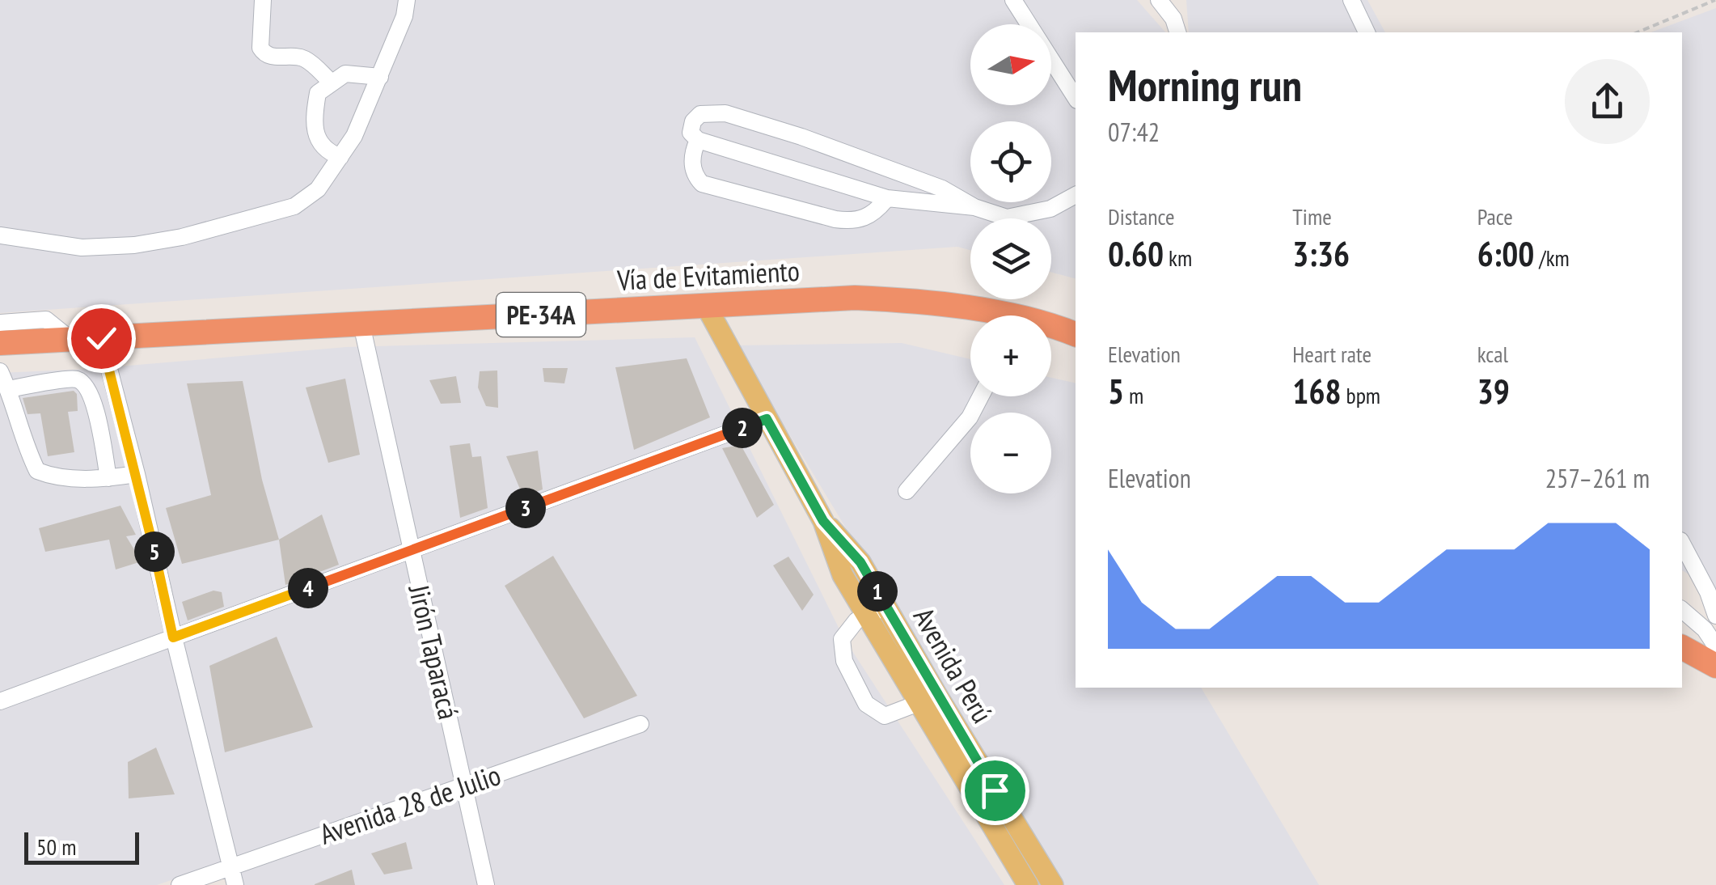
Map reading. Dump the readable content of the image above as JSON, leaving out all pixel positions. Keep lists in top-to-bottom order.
{
  "streets": {
    "highway": ["Vía de Evitamiento", "PE-34A"],
    "main road": ["Avenida Perú"],
    "street": ["Jirón Taparacá", "Avenida 28 de Julio"]
  },
  "crossings": [
    ["Vía de Evitamiento", "Jirón Taparacá"],
    ["Vía de Evitamiento", "Avenida Perú"],
    ["Jirón Taparacá", "Avenida 28 de Julio"]
  ],
  "scale_bar": "50 m",
  "north": "right",
  "page": {
    "map_buttons": ["+", "−"],
    "heading": ["Morning run", "07:42"],
    "stats": [
      ["Distance", "0.60 km"],
      ["Time", "3:36"],
      ["Pace", "6:00 /km"],
      ["Elevation", "5 m"],
      ["Heart rate", "168 bpm"],
      ["kcal", "39"]
    ],
    "pins": [
      "2",
      "3",
      "5",
      "4",
      "1"
    ],
    "chart": ["Elevation", "257–261 m"],
    "scale": "50 m"
  }
}
